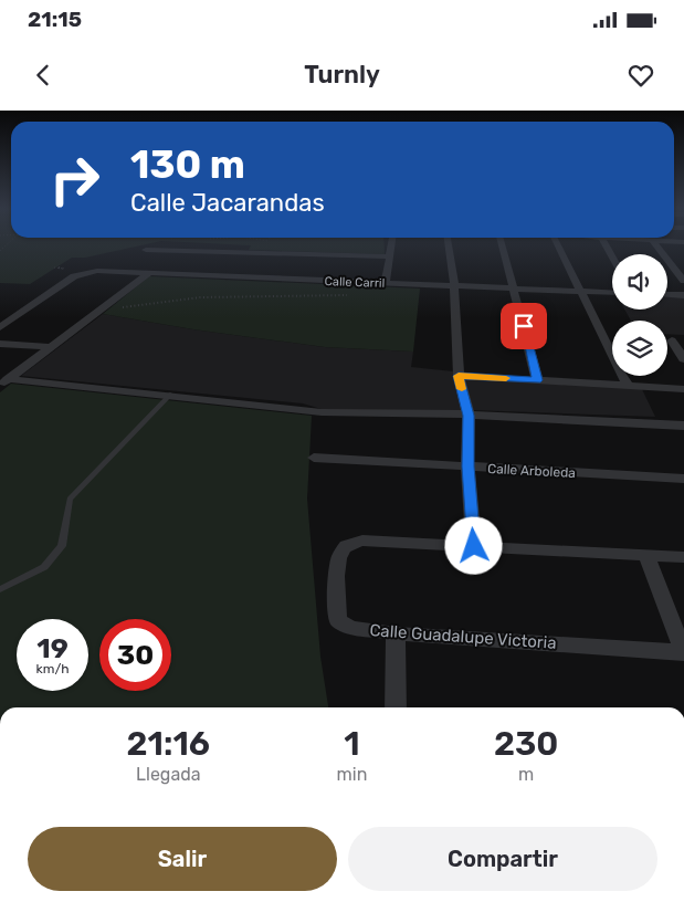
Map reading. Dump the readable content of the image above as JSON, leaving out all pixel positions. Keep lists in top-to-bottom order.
{
  "streets": {
    "street": ["Calle Carril", "Calle Arboleda", "Calle Guadalupe Victoria"]
  },
  "page": {
    "status": "21:15",
    "header": "Turnly",
    "turn": ["130 m", "Calle Jacarandas"],
    "speed": "19 km/h",
    "limit": "30",
    "eta": [
      "21:16",
      "Llegada",
      "1",
      "min",
      "230",
      "m"
    ],
    "buttons": ["Salir", "Compartir"]
  }
}
